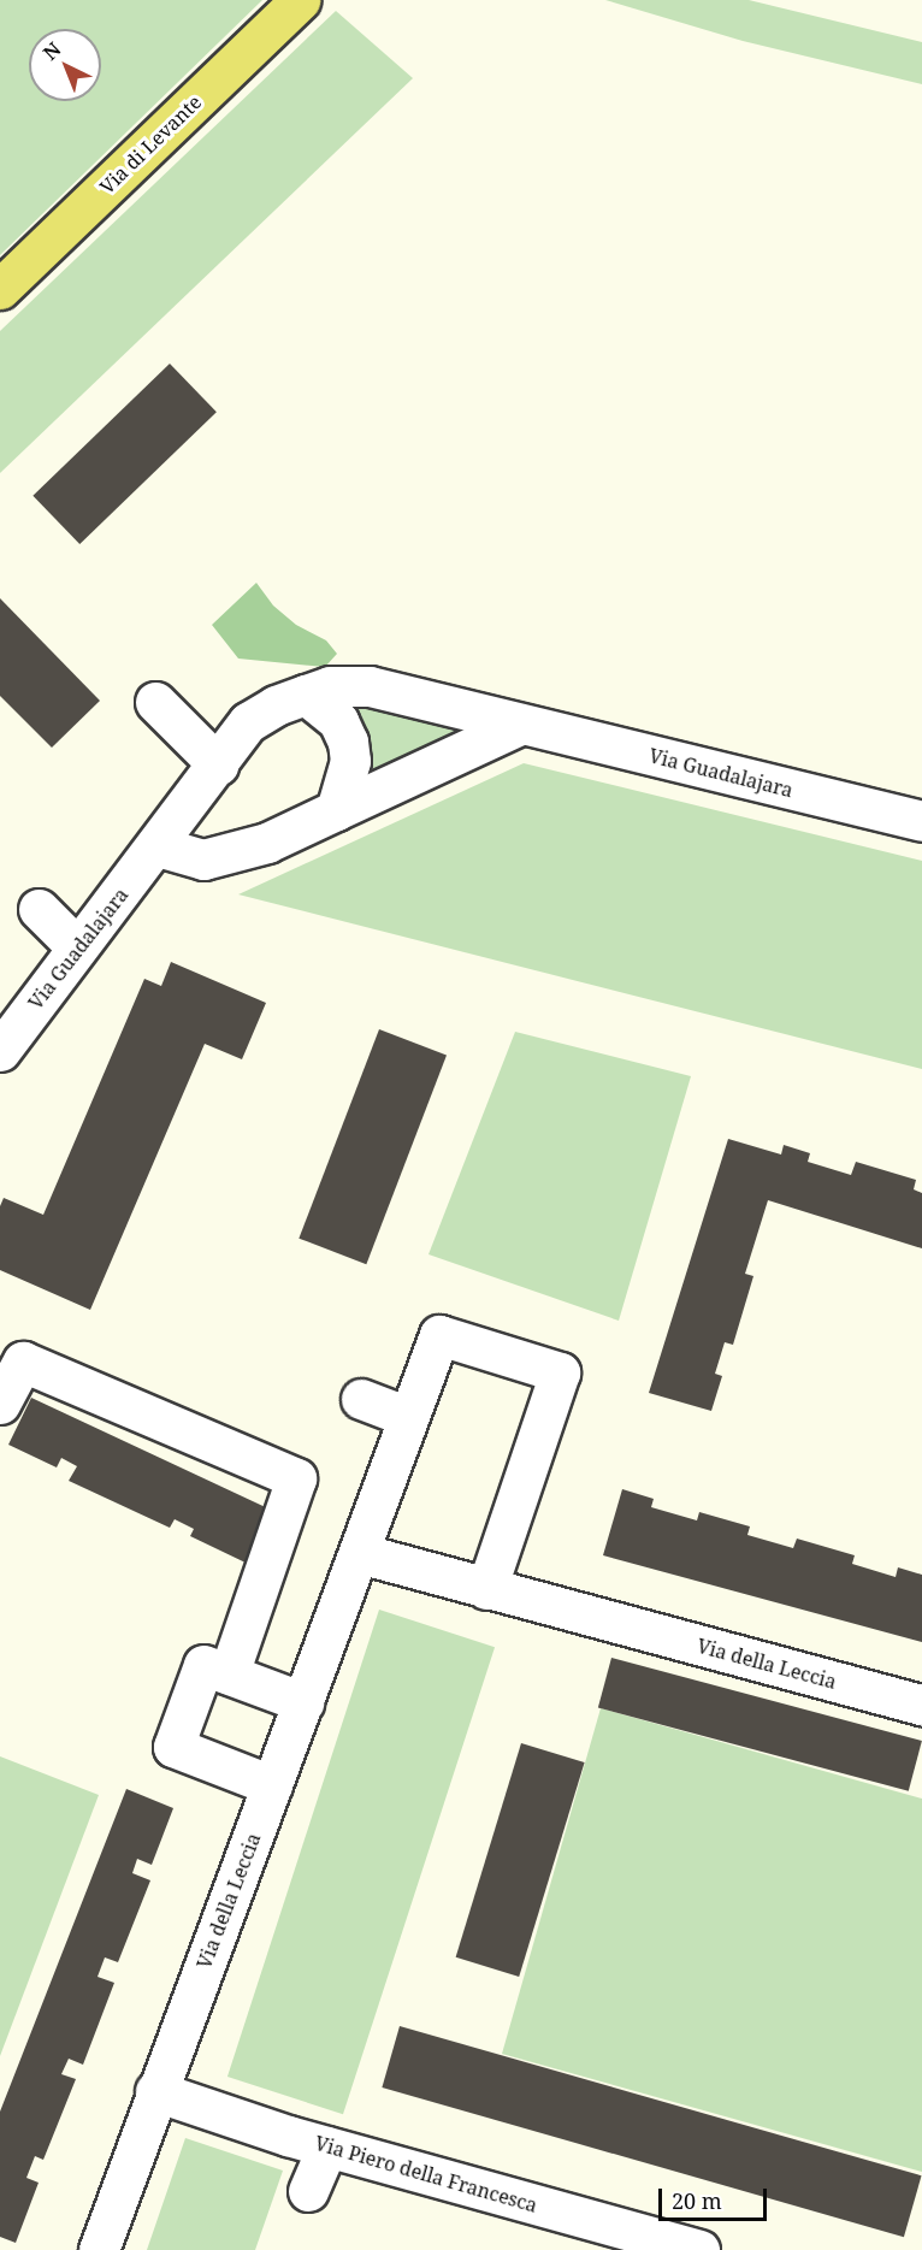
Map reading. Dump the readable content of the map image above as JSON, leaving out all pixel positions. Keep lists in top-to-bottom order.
{
  "streets": {
    "main road": ["Via di Levante"],
    "street": ["Via Guadalajara", "Via della Leccia", "Via Piero della Francesca"]
  },
  "crossings": [
    ["Via della Leccia", "Via Piero della Francesca"]
  ],
  "scale_bar": "20 m",
  "north": "top left"
}
